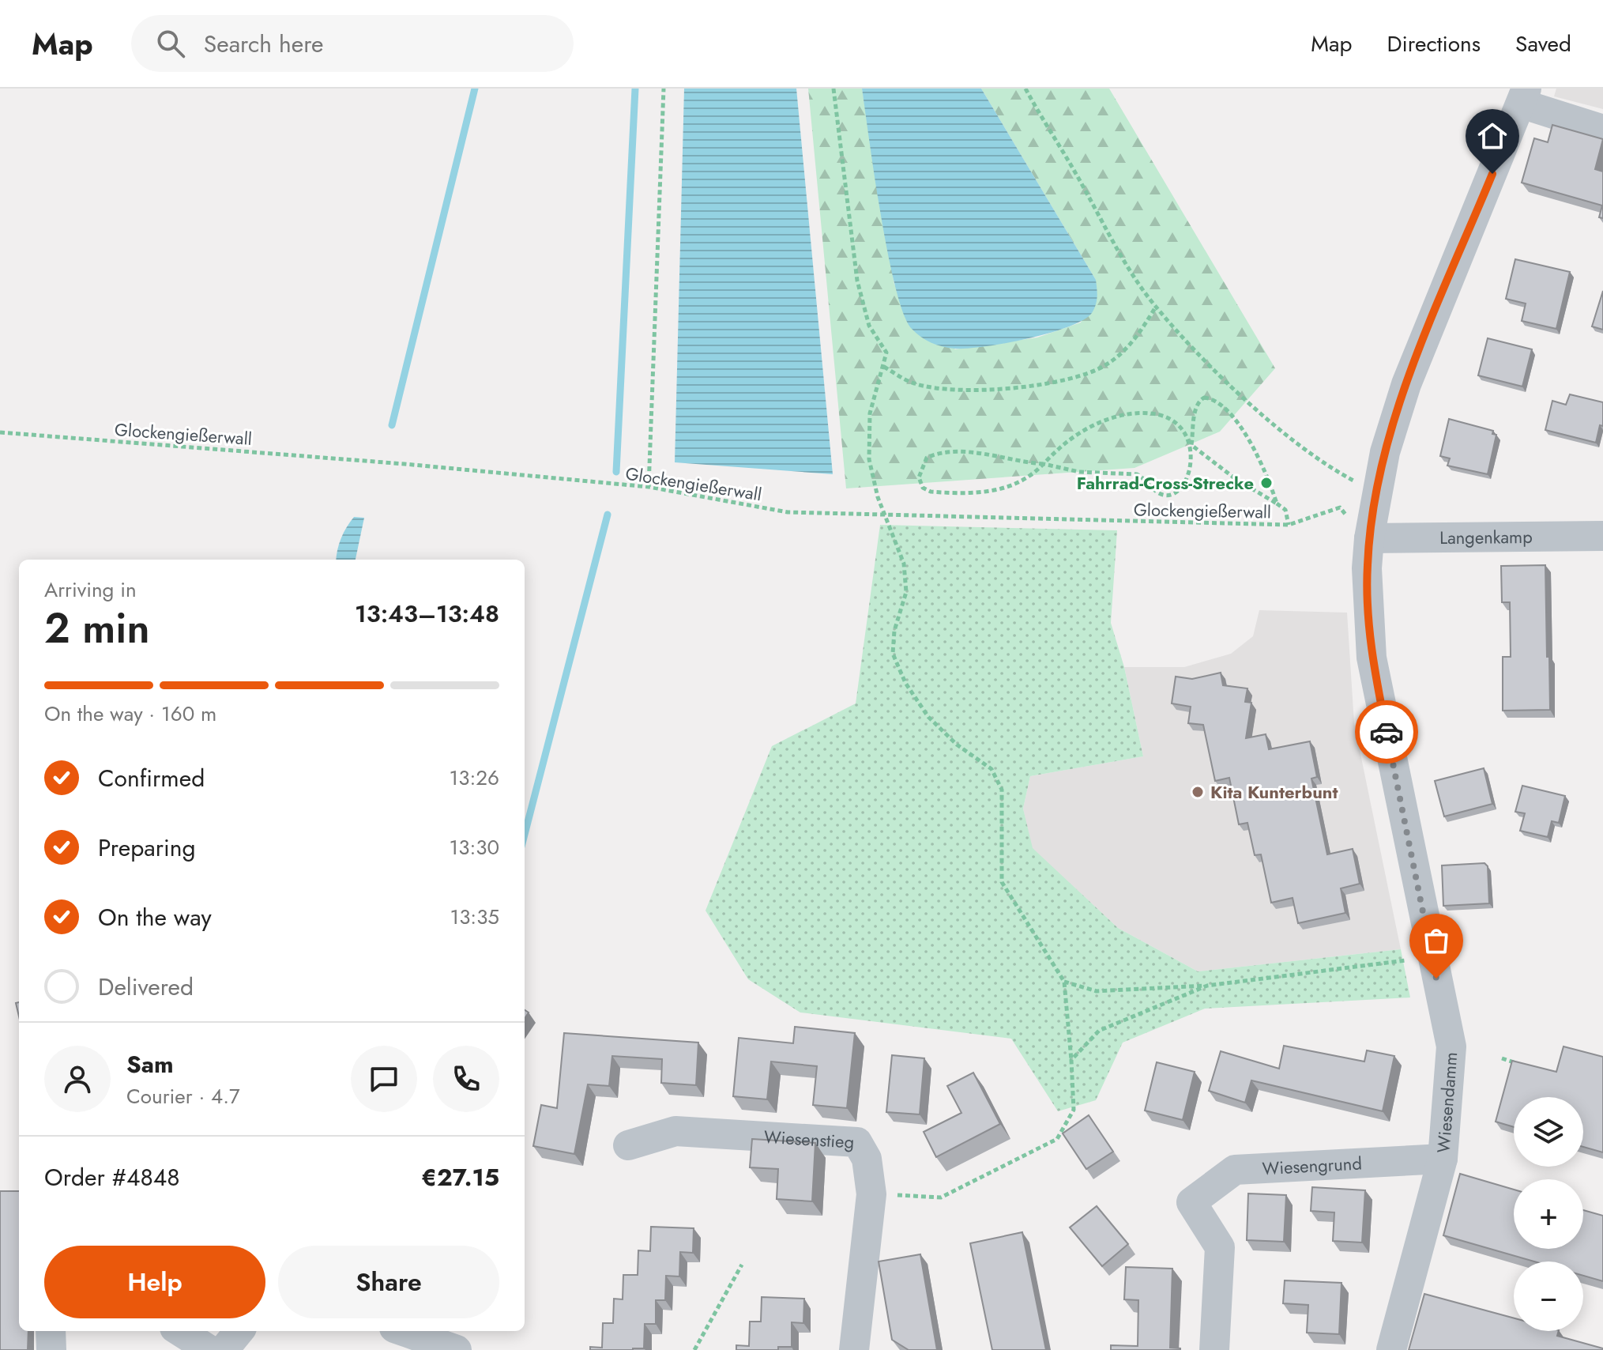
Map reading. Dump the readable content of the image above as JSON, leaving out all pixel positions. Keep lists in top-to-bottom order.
{
  "streets": {
    "street": [
      "Langenkamp",
      "Wiesendamm",
      "Wiesenstieg",
      "Wiesengrund"
    ],
    "path": ["Glockengießerwall"]
  },
  "crossings": [
    ["Glockengießerwall", "Langenkamp"],
    ["Glockengießerwall", "Wiesendamm"],
    ["Langenkamp", "Wiesendamm"],
    ["Wiesendamm", "Wiesengrund"]
  ],
  "places": ["Fahrrad-Cross-Strecke", "Kita Kunterbunt"],
  "page": {
    "header": "Map",
    "search": "Search here",
    "nav": ["Map", "Directions", "Saved"],
    "heading": ["2 min", "Arriving in", "13:43–13:48"],
    "panel": [
      "Sam",
      "Courier · 4.7",
      "Order #4848",
      "€27.15"
    ],
    "bar": "On the way · 160 m",
    "list": [
      ["Confirmed", "13:26"],
      ["Preparing", "13:30"],
      ["On the way", "13:35"],
      "Delivered"
    ],
    "map_buttons": ["+", "−"],
    "buttons": ["Help", "Share"]
  }
}
